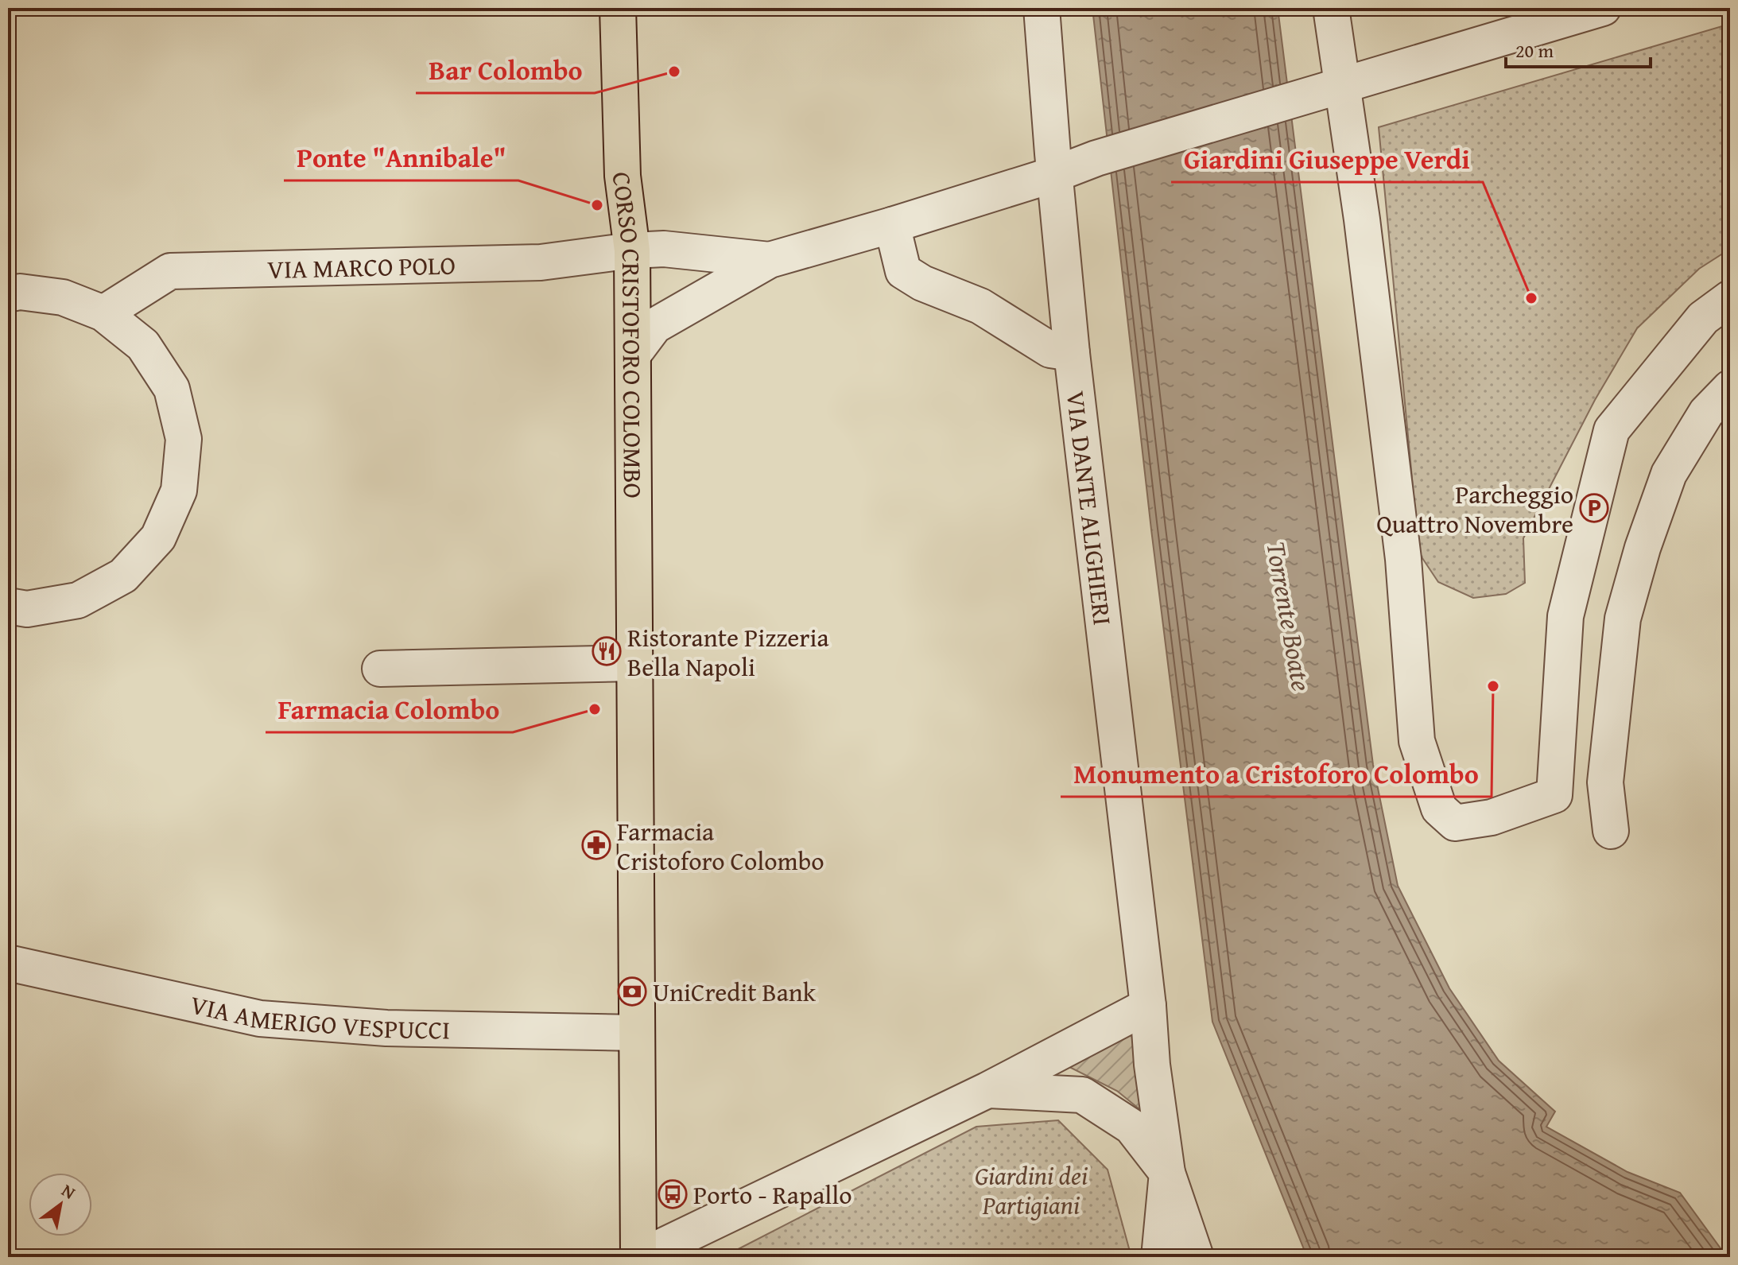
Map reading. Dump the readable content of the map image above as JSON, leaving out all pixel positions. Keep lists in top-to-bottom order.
{
  "streets": {
    "main road": ["CORSO CRISTOFORO COLOMBO"],
    "street": ["VIA MARCO POLO", "VIA DANTE ALIGHIERI", "VIA AMERIGO VESPUCCI"]
  },
  "crossings": [
    ["VIA MARCO POLO", "CORSO CRISTOFORO COLOMBO"],
    ["CORSO CRISTOFORO COLOMBO", "VIA AMERIGO VESPUCCI"]
  ],
  "water": ["Torrente Boate"],
  "parks": ["Giardini dei Partigiani"],
  "places": {
    "other": [
      "Bar Colombo",
      "Ponte \"Annibale\"",
      "Giardini Giuseppe Verdi",
      "Monumento a Cristoforo Colombo",
      "Farmacia Colombo"
    ],
    "parking": ["Parcheggio Quattro Novembre"],
    "restaurant": ["Ristorante Pizzeria Bella Napoli"],
    "pharmacy": ["Farmacia Cristoforo Colombo"],
    "bank": ["UniCredit Bank"],
    "bus stop": ["Porto - Rapallo"]
  },
  "scale_bar": "20 m",
  "north": "top right"
}
